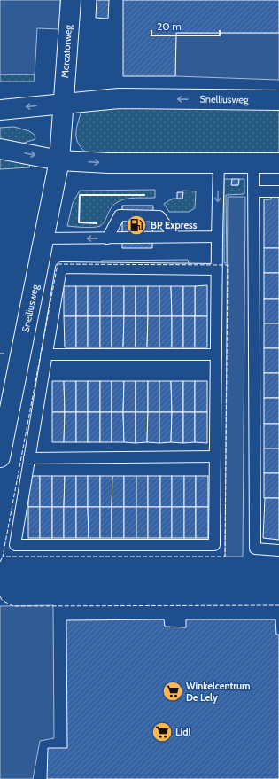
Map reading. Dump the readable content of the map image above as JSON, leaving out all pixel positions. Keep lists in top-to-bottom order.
{
  "streets": {
    "street": ["Mercatorweg", "Snelliusweg"]
  },
  "crossings": [
    ["Mercatorweg", "Snelliusweg"]
  ],
  "places": {
    "fuel station": ["BP Express"],
    "supermarket": ["Winkelcentrum De Lely", "Lidl"]
  },
  "scale_bar": "20 m"
}
